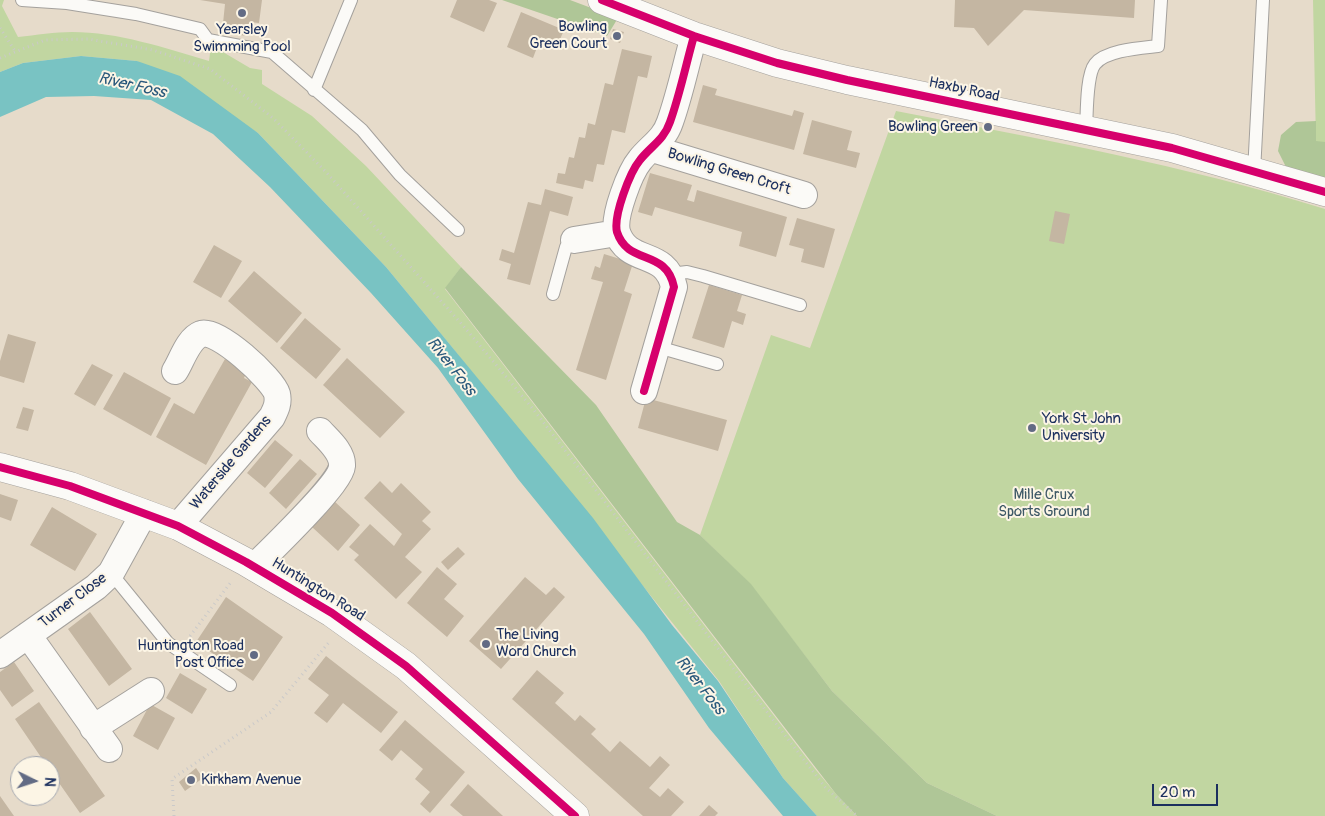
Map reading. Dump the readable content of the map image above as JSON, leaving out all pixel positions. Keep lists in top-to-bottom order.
{
  "streets": {
    "street": [
      "Haxby Road",
      "Bowling Green Croft",
      "Waterside Gardens",
      "Huntington Road",
      "Turner Close"
    ]
  },
  "crossings": [
    ["Waterside Gardens", "Huntington Road"],
    ["Huntington Road", "Turner Close"]
  ],
  "water": ["River Foss"],
  "parks": ["Mille Crux Sports Ground"],
  "places": [
    "Yearsley Swimming Pool",
    "Bowling Green Court",
    "Bowling Green",
    "York St John University",
    "The Living Word Church",
    "Huntington Road Post Office",
    "Kirkham Avenue"
  ],
  "scale_bar": "20 m",
  "north": "right"
}
